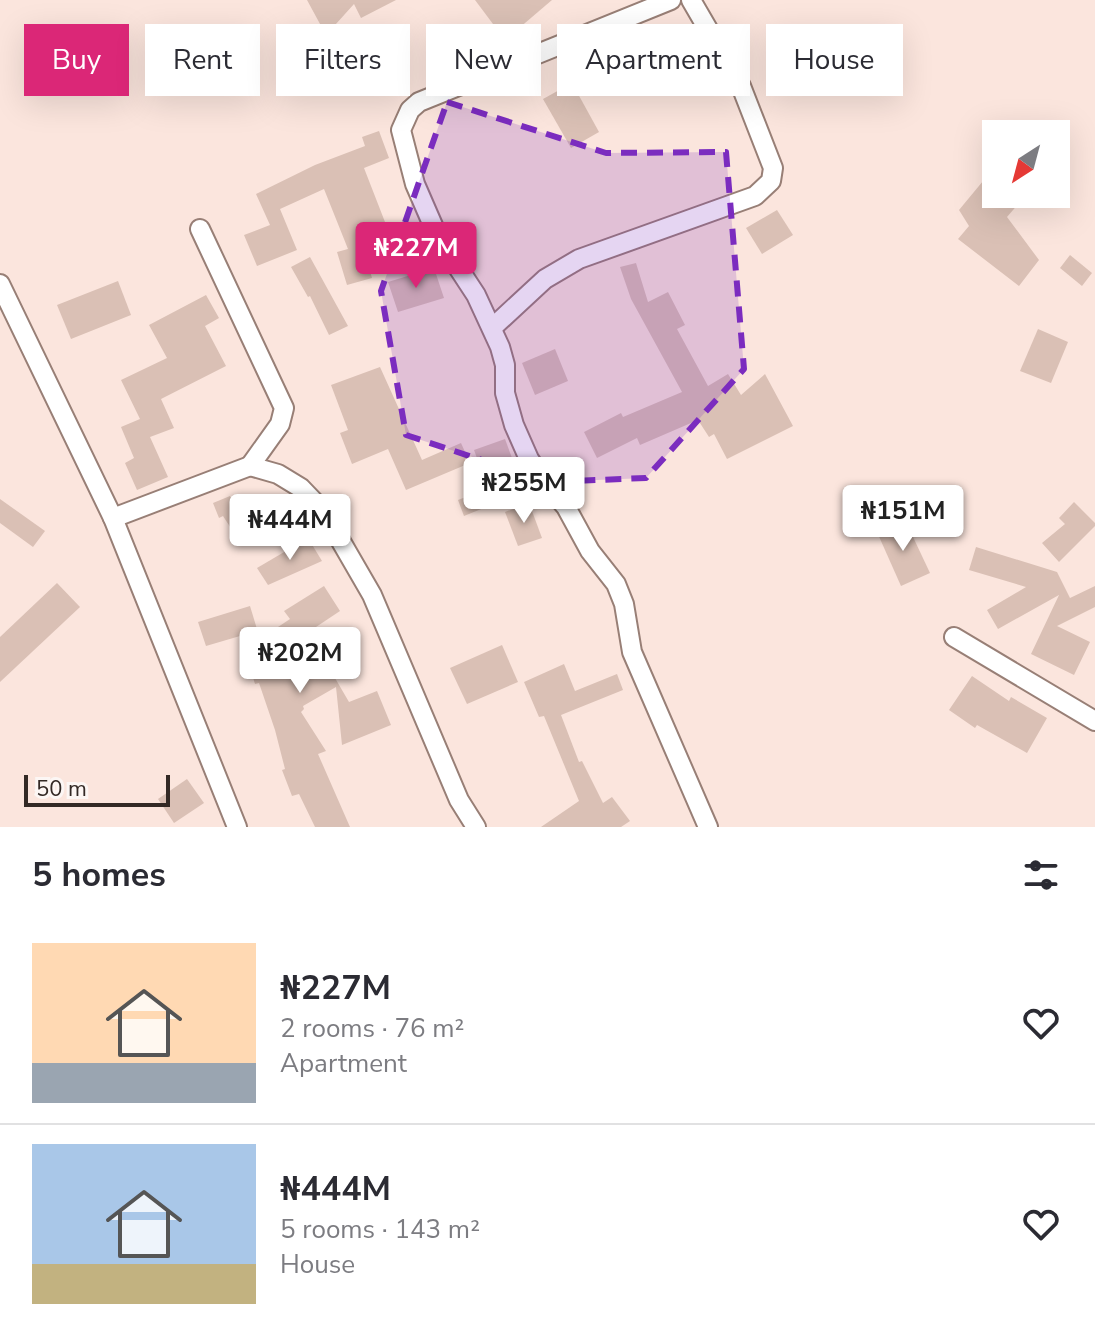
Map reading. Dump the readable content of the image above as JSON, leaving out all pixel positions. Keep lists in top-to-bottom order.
{
  "scale_bar": "50 m",
  "north": "bottom left",
  "page": {
    "chip": [
      "Buy",
      "Rent",
      "Filters",
      "New",
      "Apartment",
      "House"
    ],
    "price": [
      "₦227M",
      "₦255M",
      "₦151M",
      "₦444M",
      "₦202M"
    ],
    "scale": "50 m",
    "heading": "5 homes",
    "list": [
      {
        "name": "₦227M",
        "note": "2 rooms · 76 m² · Apartment"
      },
      {
        "name": "₦444M",
        "note": "5 rooms · 143 m² · House"
      }
    ]
  }
}
